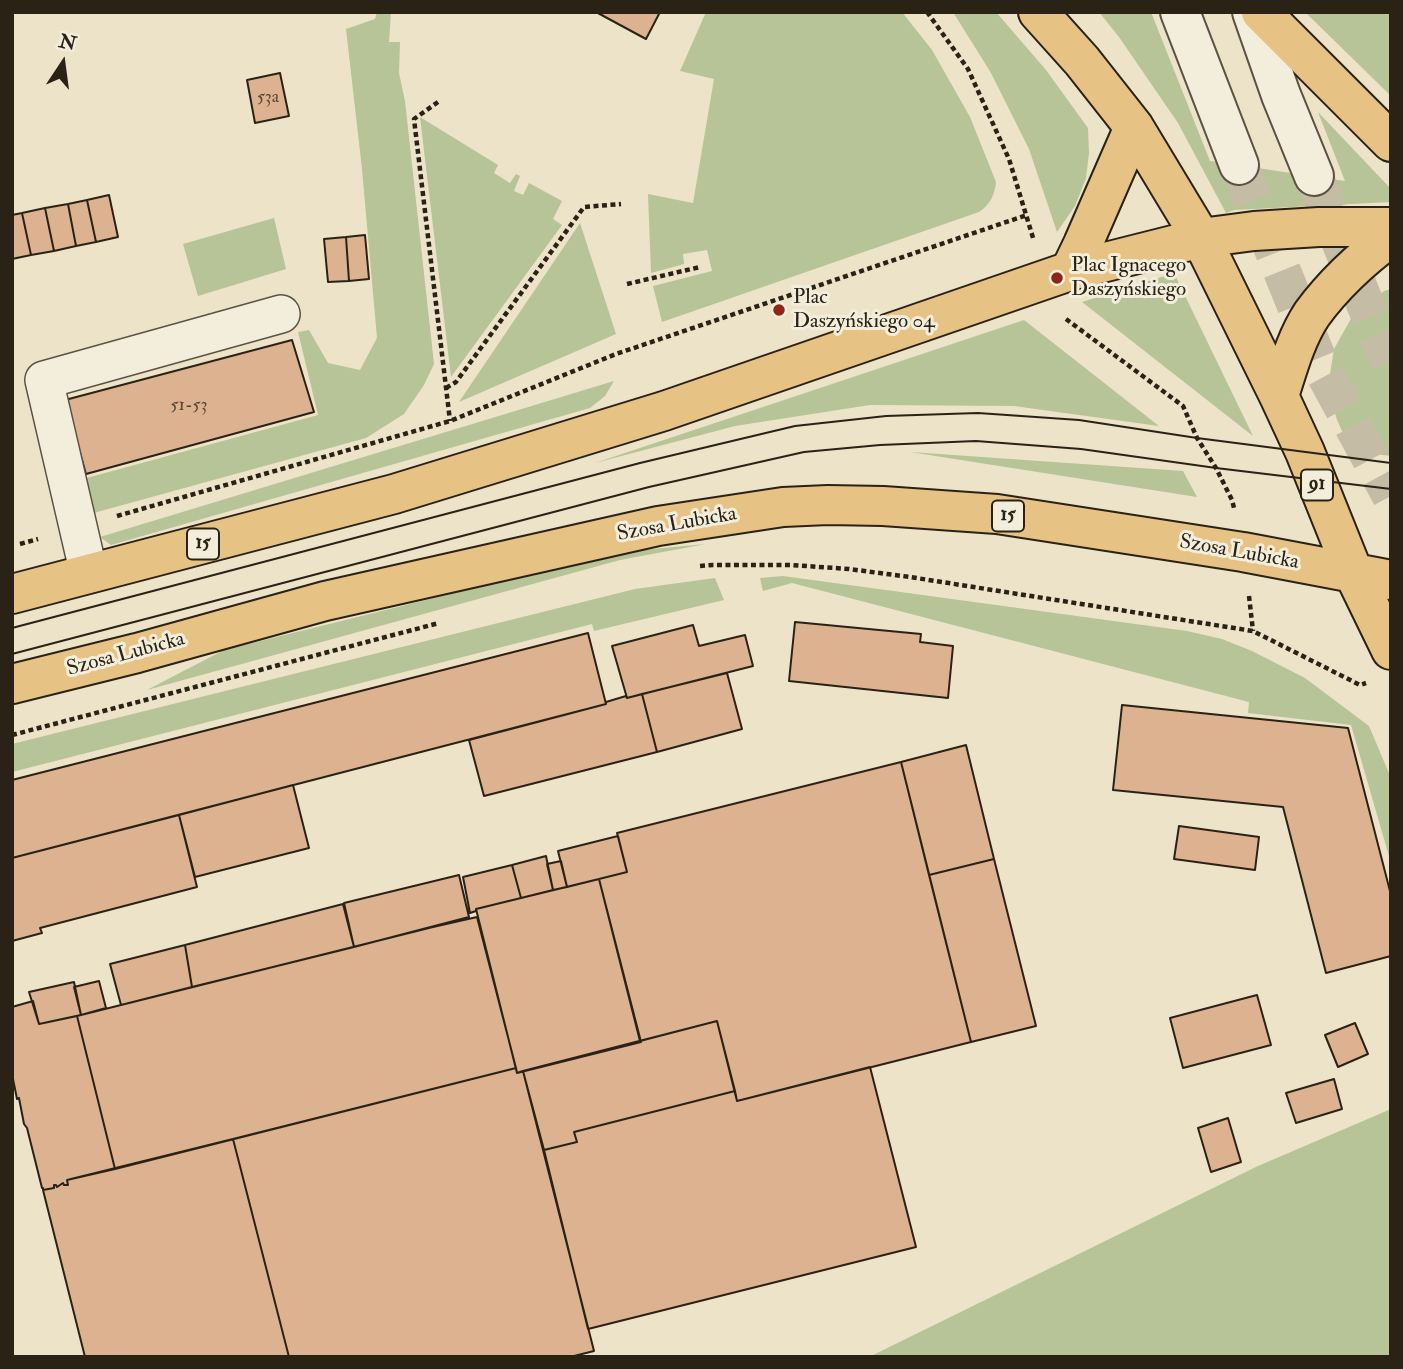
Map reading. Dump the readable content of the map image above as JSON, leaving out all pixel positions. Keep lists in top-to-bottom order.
{
  "streets": {
    "main road": ["91", "15", "Szosa Lubicka"]
  },
  "crossings": [
    ["91", "15"],
    ["91", "Szosa Lubicka"],
    ["15", "Szosa Lubicka"]
  ],
  "places": ["Plac Ignacego Daszyńskiego", "Plac Daszyńskiego 04"],
  "house_numbers": ["53a", "51-53"],
  "north": "top"
}
